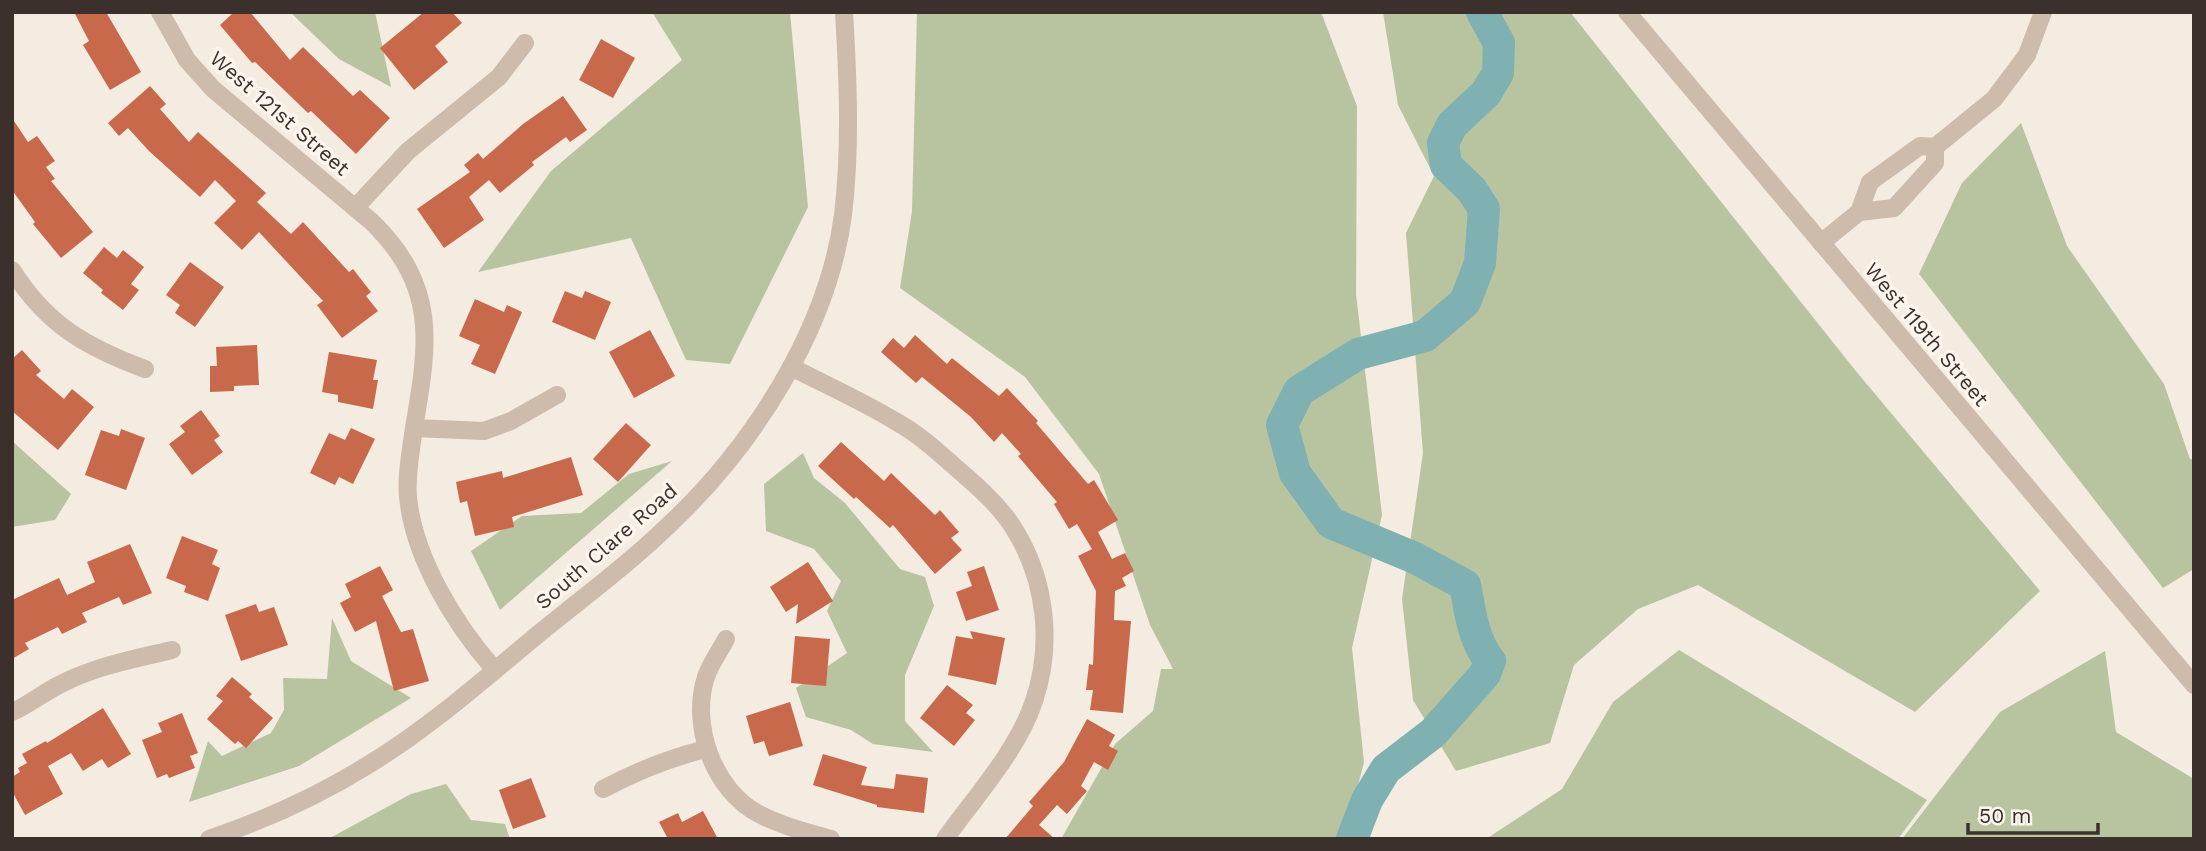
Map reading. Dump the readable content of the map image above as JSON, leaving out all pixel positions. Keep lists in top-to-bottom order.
{
  "streets": {
    "street": ["West 121st Street", "West 119th Street", "South Clare Road"]
  },
  "crossings": [
    ["West 121st Street", "South Clare Road"]
  ],
  "scale_bar": "50 m"
}
